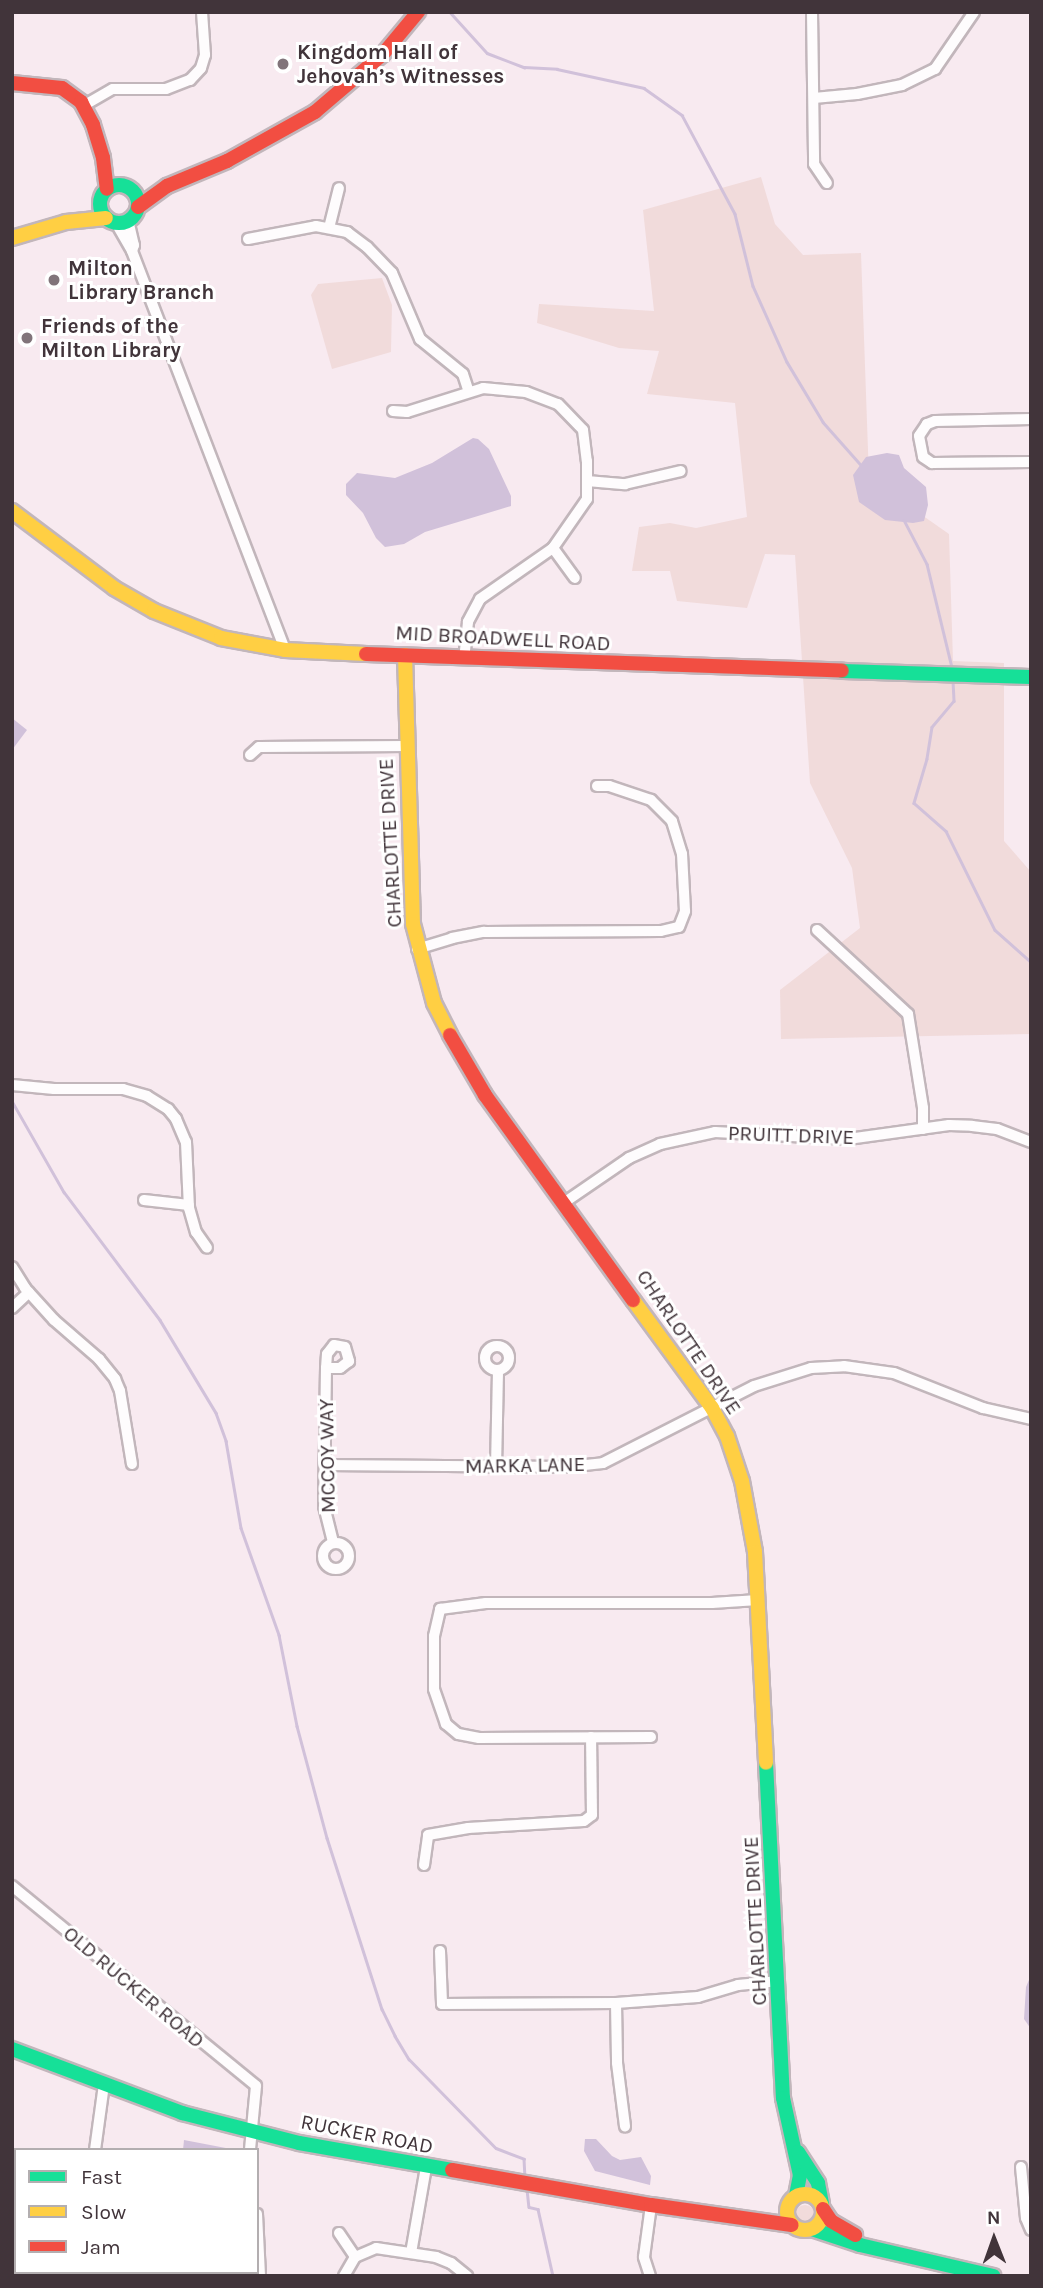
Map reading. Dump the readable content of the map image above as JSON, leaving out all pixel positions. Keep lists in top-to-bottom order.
{
  "streets": {
    "street": [
      "MID BROADWELL ROAD",
      "CHARLOTTE DRIVE",
      "PRUITT DRIVE",
      "MCCOY WAY",
      "MARKA LANE",
      "OLD RUCKER ROAD",
      "RUCKER ROAD"
    ]
  },
  "crossings": [
    ["MID BROADWELL ROAD", "CHARLOTTE DRIVE"],
    ["CHARLOTTE DRIVE", "PRUITT DRIVE"],
    ["CHARLOTTE DRIVE", "MARKA LANE"],
    ["CHARLOTTE DRIVE", "RUCKER ROAD"],
    ["MCCOY WAY", "MARKA LANE"],
    ["OLD RUCKER ROAD", "RUCKER ROAD"]
  ],
  "places": ["Kingdom Hall of Jehovah’s Witnesses", "Milton Library Branch", "Friends of the Milton Library"],
  "legend": ["Fast", "Slow", "Jam"],
  "north": "top"
}
